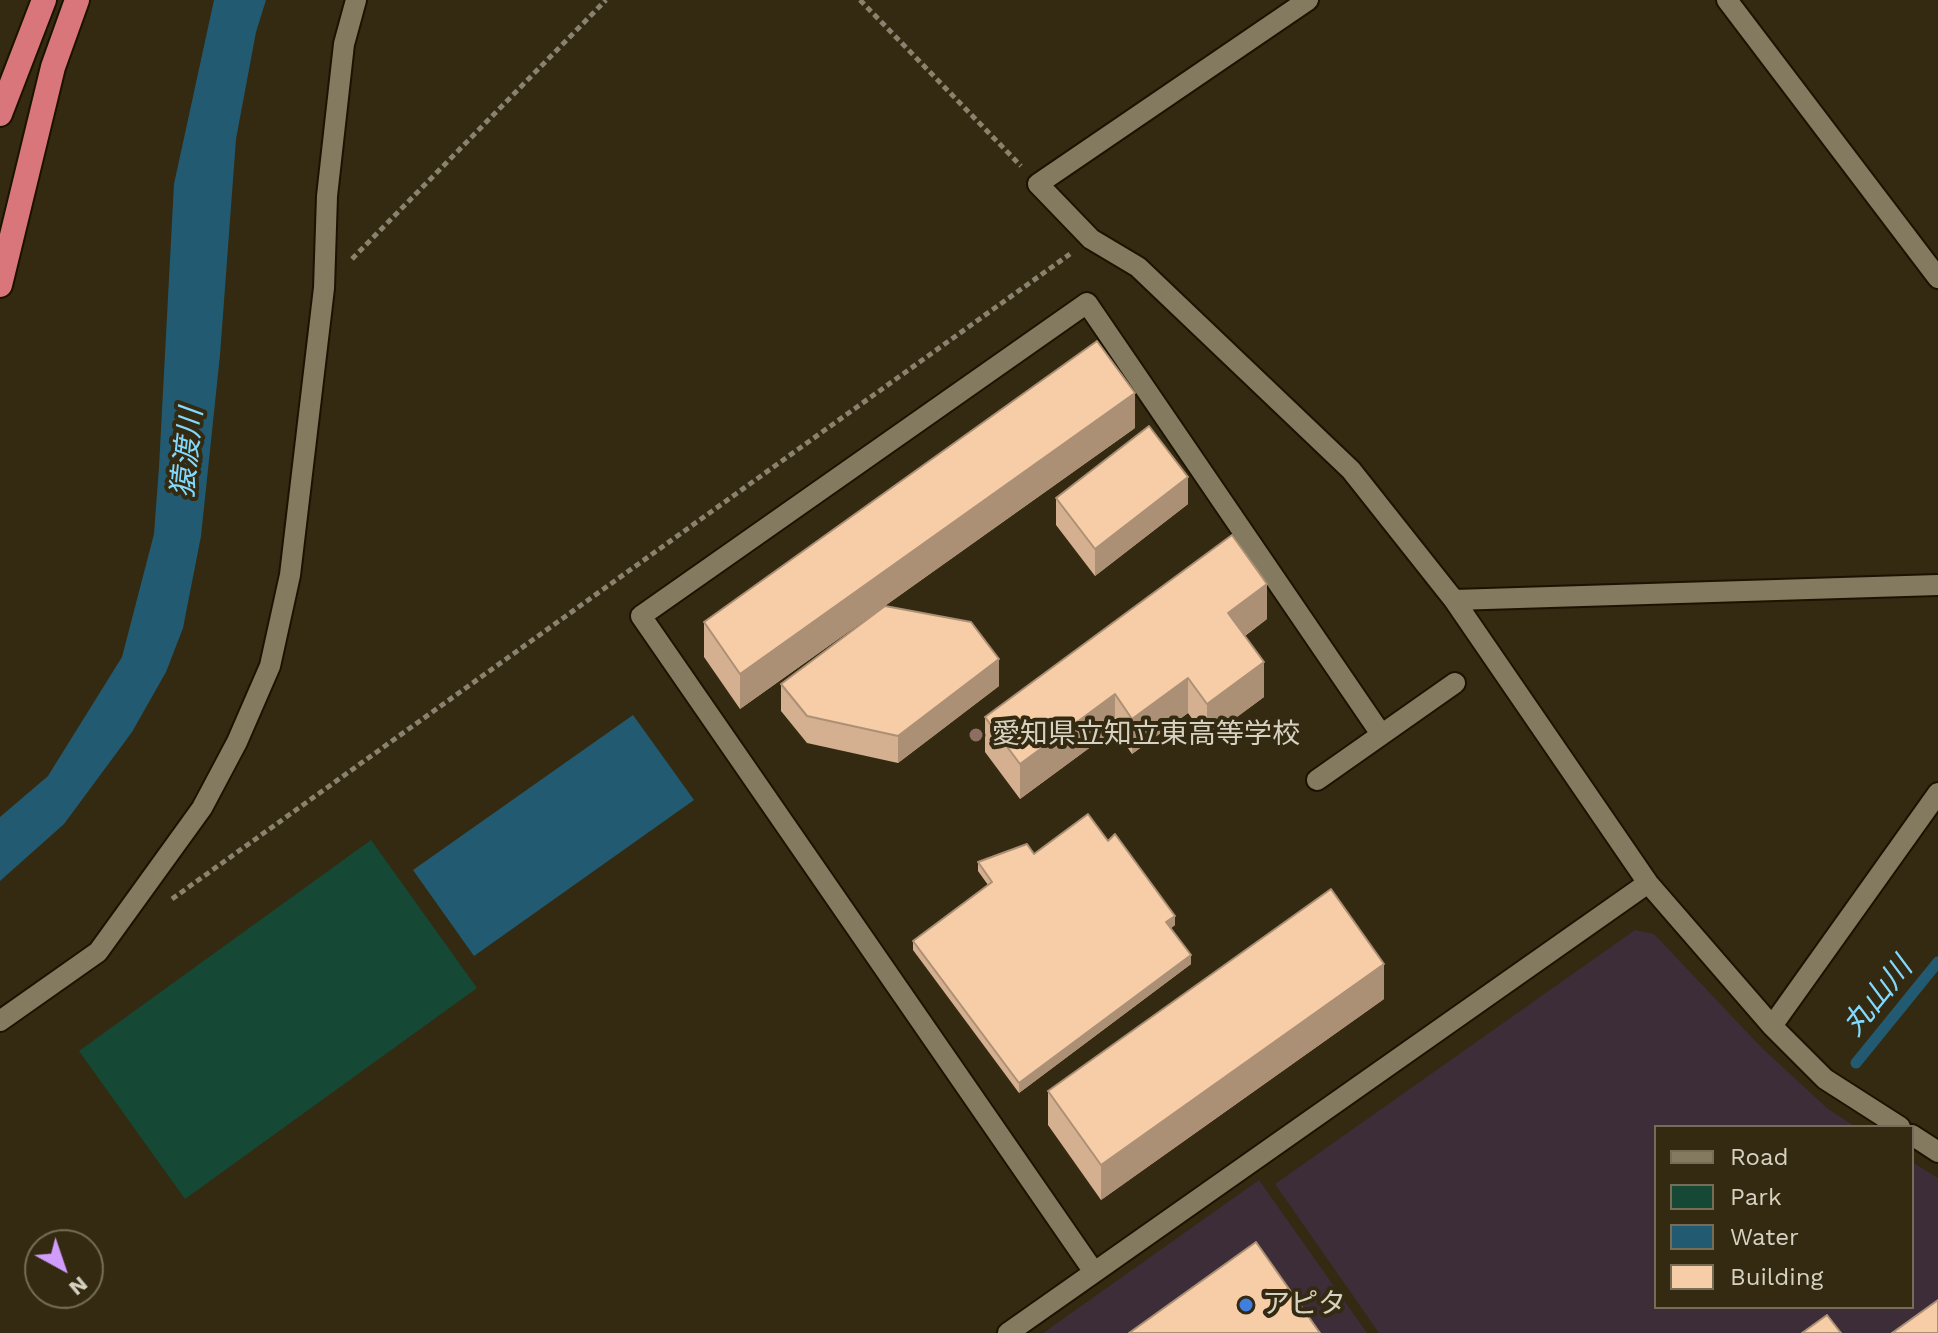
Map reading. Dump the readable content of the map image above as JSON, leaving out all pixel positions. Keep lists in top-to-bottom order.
{
  "water": ["猿渡川", "丸山川"],
  "places": ["愛知県立知立東高等学校", "アピタ"],
  "legend": [
    "Road",
    "Park",
    "Water",
    "Building"
  ],
  "north": "bottom right"
}
